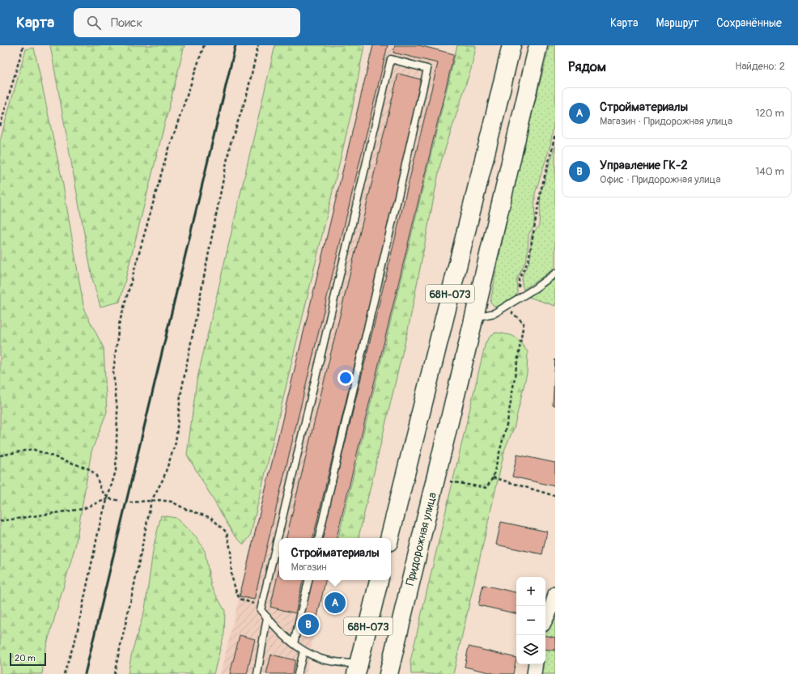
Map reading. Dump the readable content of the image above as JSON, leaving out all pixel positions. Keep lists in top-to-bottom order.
{
  "streets": {
    "main road": ["68Н-073", "Придорожная улица"]
  },
  "crossings": [
    ["68Н-073", "Придорожная улица"]
  ],
  "scale_bar": "20 m",
  "page": {
    "header": "Карта",
    "search": "Поиск",
    "nav": ["Карта", "Маршрут", "Сохранённые"],
    "heading": ["Рядом", "Найдено: 2"],
    "list": [
      {
        "mark": "A",
        "name": "Стройматериалы",
        "note": "Магазин · Придорожная улица",
        "value": "120 m"
      },
      {
        "mark": "B",
        "name": "Управление ГК-2",
        "note": "Офис · Придорожная улица",
        "value": "140 m"
      }
    ],
    "popup": ["Стройматериалы", "Магазин"],
    "map_buttons": ["+", "−"],
    "pins": ["A", "B"],
    "scale": "20 m"
  }
}
